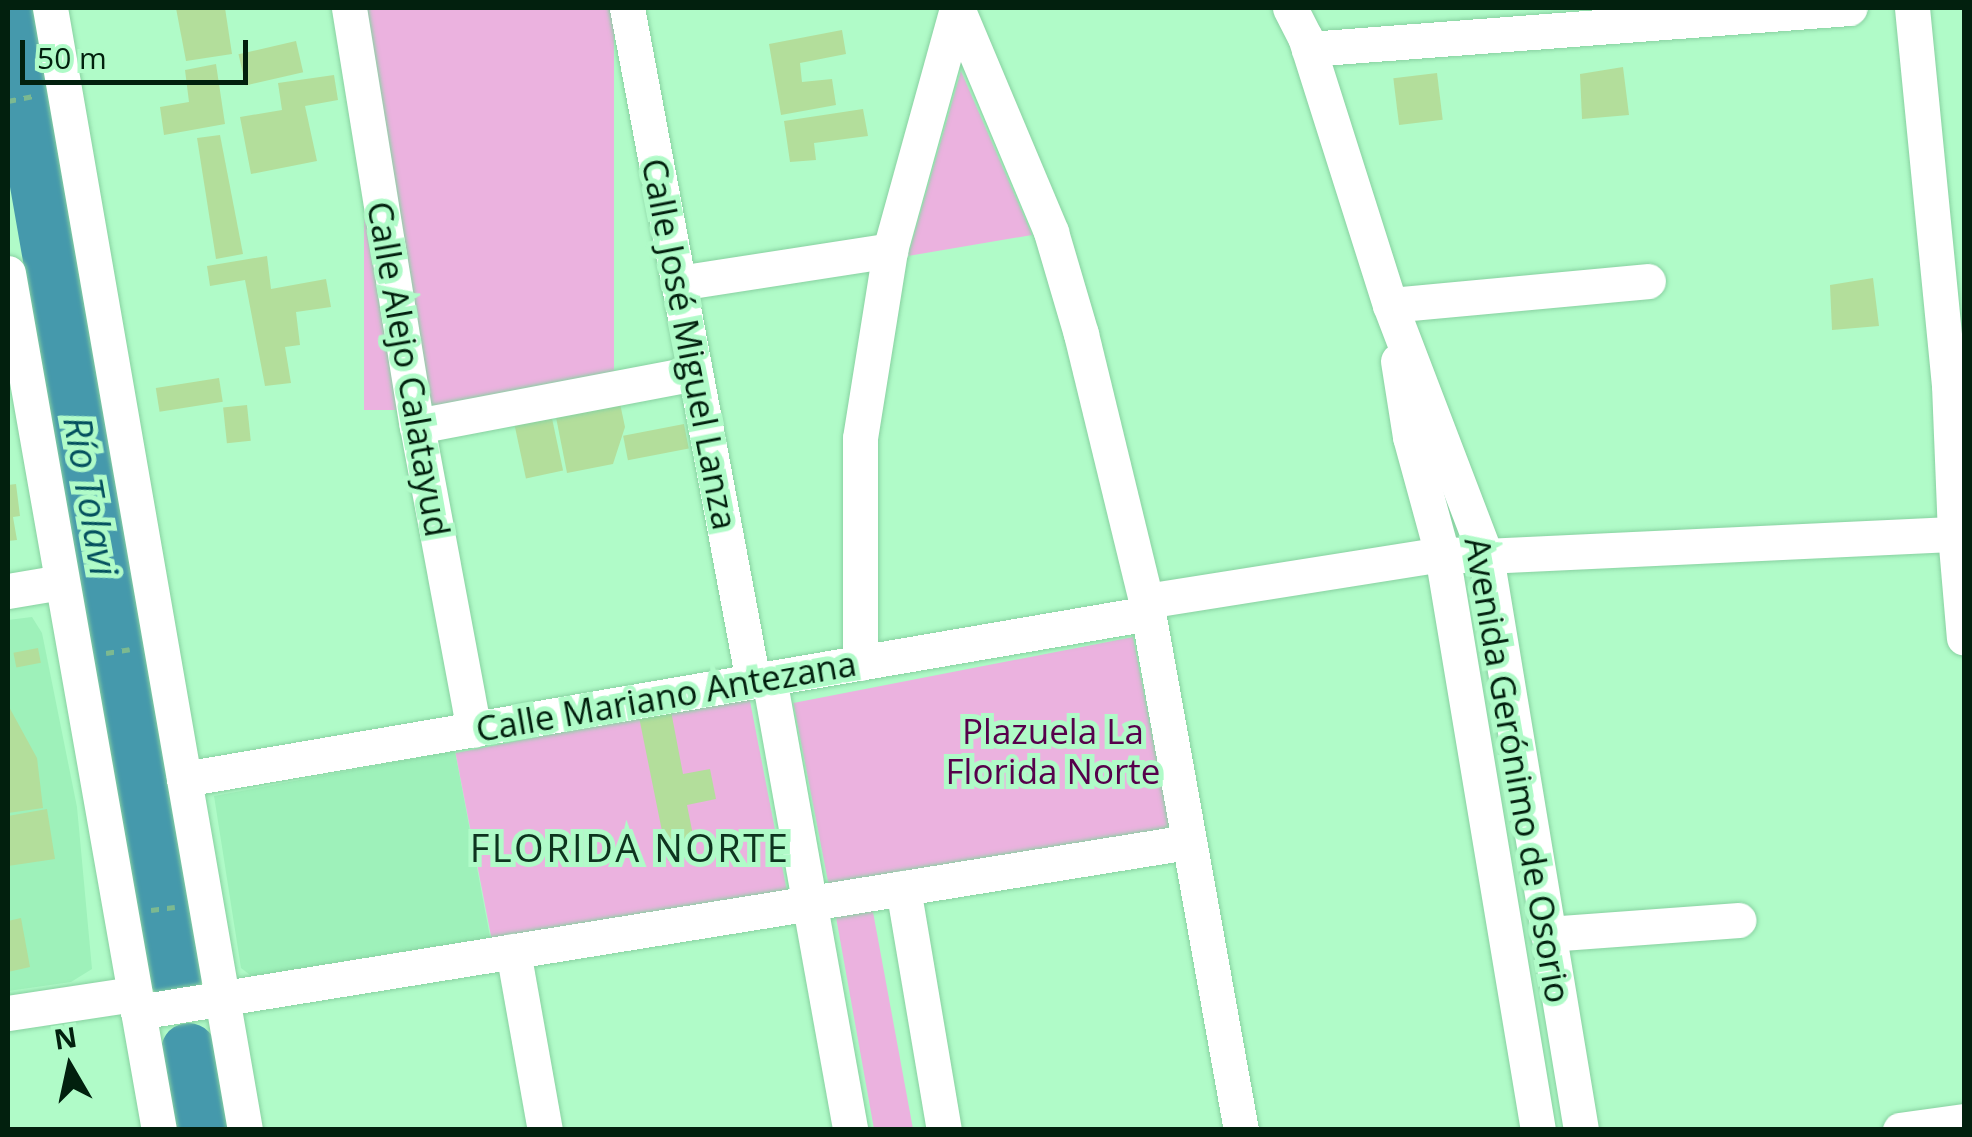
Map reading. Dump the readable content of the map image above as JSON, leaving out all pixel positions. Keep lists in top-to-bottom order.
{
  "streets": {
    "street": [
      "Calle José Miguel Lanza",
      "Calle Alejo Calatayud",
      "Calle Mariano Antezana",
      "Avenida Gerónimo de Osorio"
    ]
  },
  "crossings": [
    ["Calle José Miguel Lanza", "Calle Mariano Antezana"],
    ["Calle Alejo Calatayud", "Calle Mariano Antezana"],
    ["Calle Mariano Antezana", "Avenida Gerónimo de Osorio"]
  ],
  "districts": ["FLORIDA NORTE"],
  "water": ["Río Tolavi"],
  "parks": ["Plazuela La Florida Norte"],
  "scale_bar": "50 m",
  "north": "top"
}
